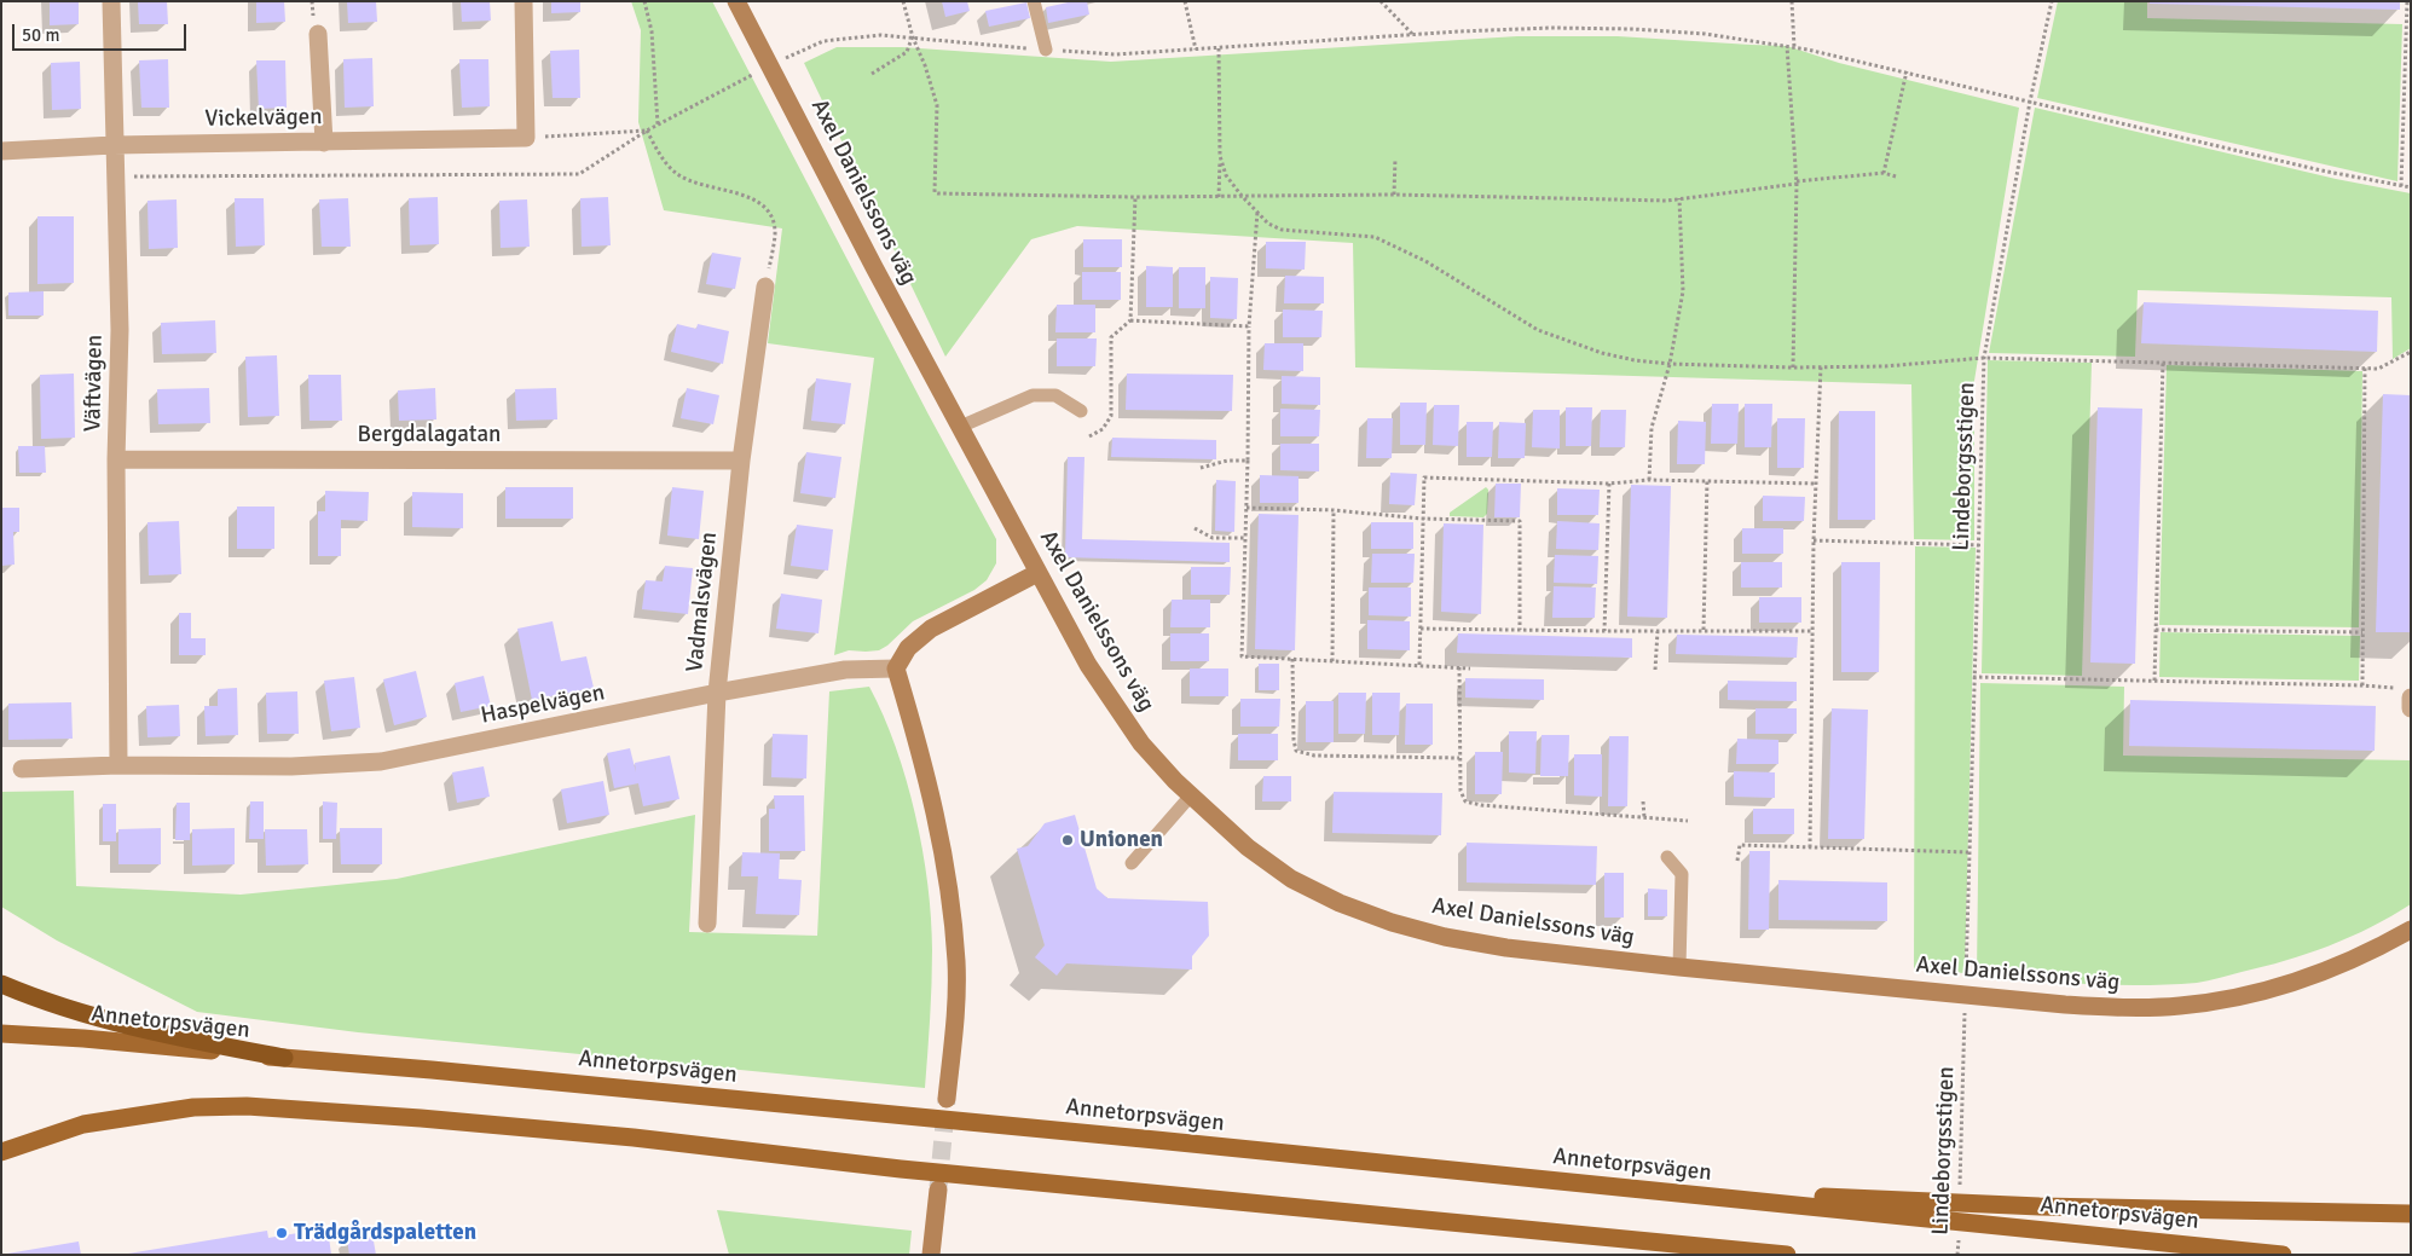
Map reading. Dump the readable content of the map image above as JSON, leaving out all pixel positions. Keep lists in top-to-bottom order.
{
  "streets": {
    "main road": ["Annetorpsvägen"],
    "street": [
      "Vickelvägen",
      "Axel Danielssons väg",
      "Väftvägen",
      "Bergdalagatan",
      "Vadmalsvägen",
      "Haspelvägen"
    ],
    "path": ["Lindeborgsstigen"]
  },
  "crossings": [
    ["Vickelvägen", "Väftvägen"],
    ["Väftvägen", "Bergdalagatan"],
    ["Väftvägen", "Haspelvägen"],
    ["Bergdalagatan", "Vadmalsvägen"],
    ["Vadmalsvägen", "Haspelvägen"]
  ],
  "places": ["Unionen", "Trädgårdspaletten"],
  "scale_bar": "50 m"
}
